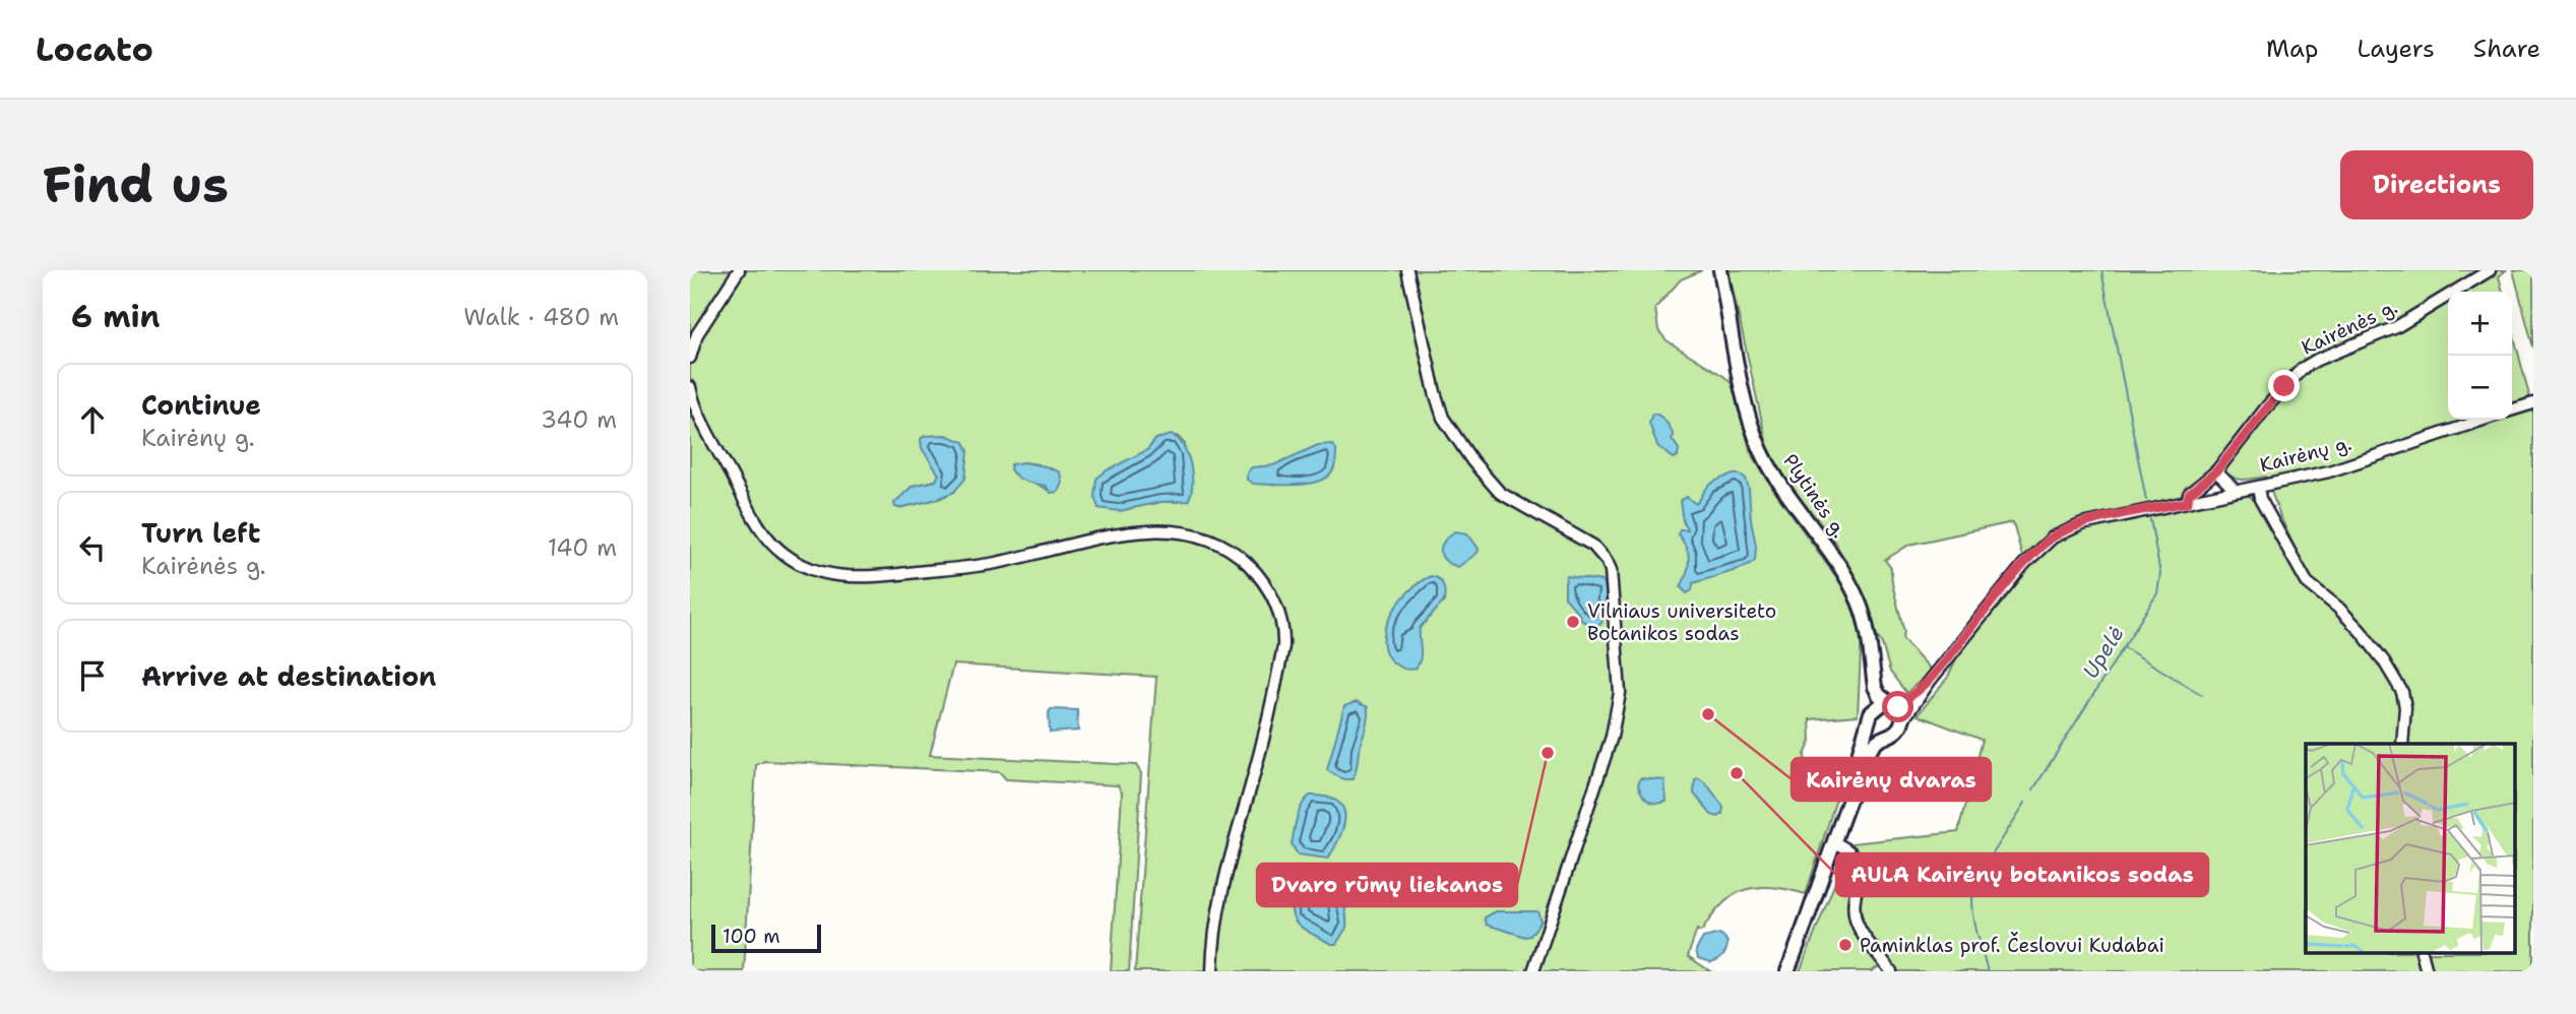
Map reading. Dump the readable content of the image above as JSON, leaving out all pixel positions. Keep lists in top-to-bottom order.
{
  "streets": {
    "main road": ["Plytinės g."],
    "street": ["Kairėnės g.", "Kairėnų g."]
  },
  "crossings": [
    ["Kairėnės g.", "Kairėnų g."],
    ["Kairėnų g.", "Plytinės g."]
  ],
  "water": ["Upelė"],
  "places": [
    "Vilniaus universiteto Botanikos sodas",
    "Kairėnų dvaras",
    "Dvaro rūmų liekanos",
    "AULA Kairėnų botanikos sodas",
    "Paminklas prof. Česlovui Kudabai"
  ],
  "scale_bar": "100 m",
  "page": {
    "header": "Locato",
    "nav": ["Map", "Layers", "Share"],
    "buttons": "Directions",
    "title": "Find us",
    "heading": ["6 min", "Walk · 480 m"],
    "map_buttons": ["+", "−"],
    "list": [
      ["Continue", "Kairėnų g.", "340 m"],
      ["Turn left", "Kairėnės g.", "140 m"],
      "Arrive at destination"
    ],
    "scale": "100 m"
  }
}
